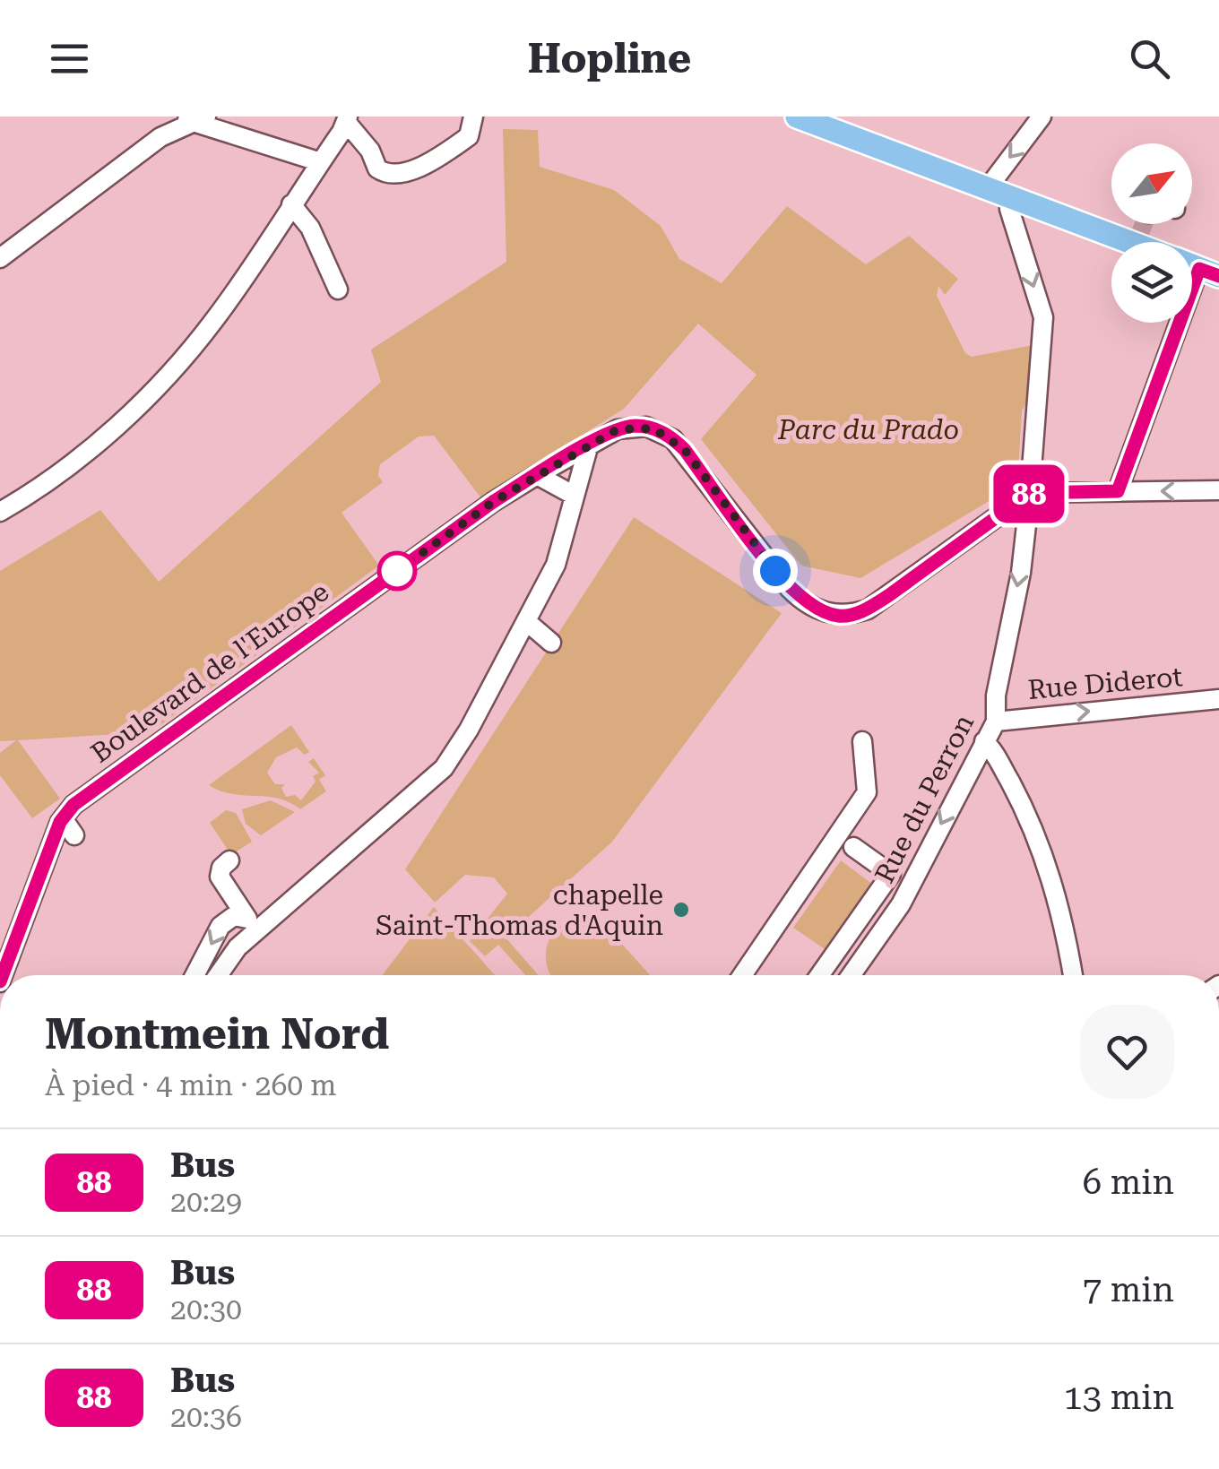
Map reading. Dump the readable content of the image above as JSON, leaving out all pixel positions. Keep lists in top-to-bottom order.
{
  "streets": {
    "street": ["Boulevard de l'Europe", "Rue Diderot", "Rue du Perron"]
  },
  "crossings": [
    ["Boulevard de l'Europe", "Rue du Perron"],
    ["Rue Diderot", "Rue du Perron"]
  ],
  "one_way": ["Rue Diderot"],
  "parks": ["Parc du Prado"],
  "places": ["chapelle Saint-Thomas d'Aquin"],
  "lines": ["bus line 88"],
  "north": "top right",
  "page": {
    "header": "Hopline",
    "on_map": "88",
    "heading": ["Montmein Nord", "À pied · 4 min · 260 m"],
    "list": [
      {
        "mark": "88",
        "name": "Bus",
        "note": "20:29",
        "value": "6 min"
      },
      {
        "mark": "88",
        "name": "Bus",
        "note": "20:30",
        "value": "7 min"
      },
      {
        "mark": "88",
        "name": "Bus",
        "note": "20:36",
        "value": "13 min"
      }
    ]
  }
}
